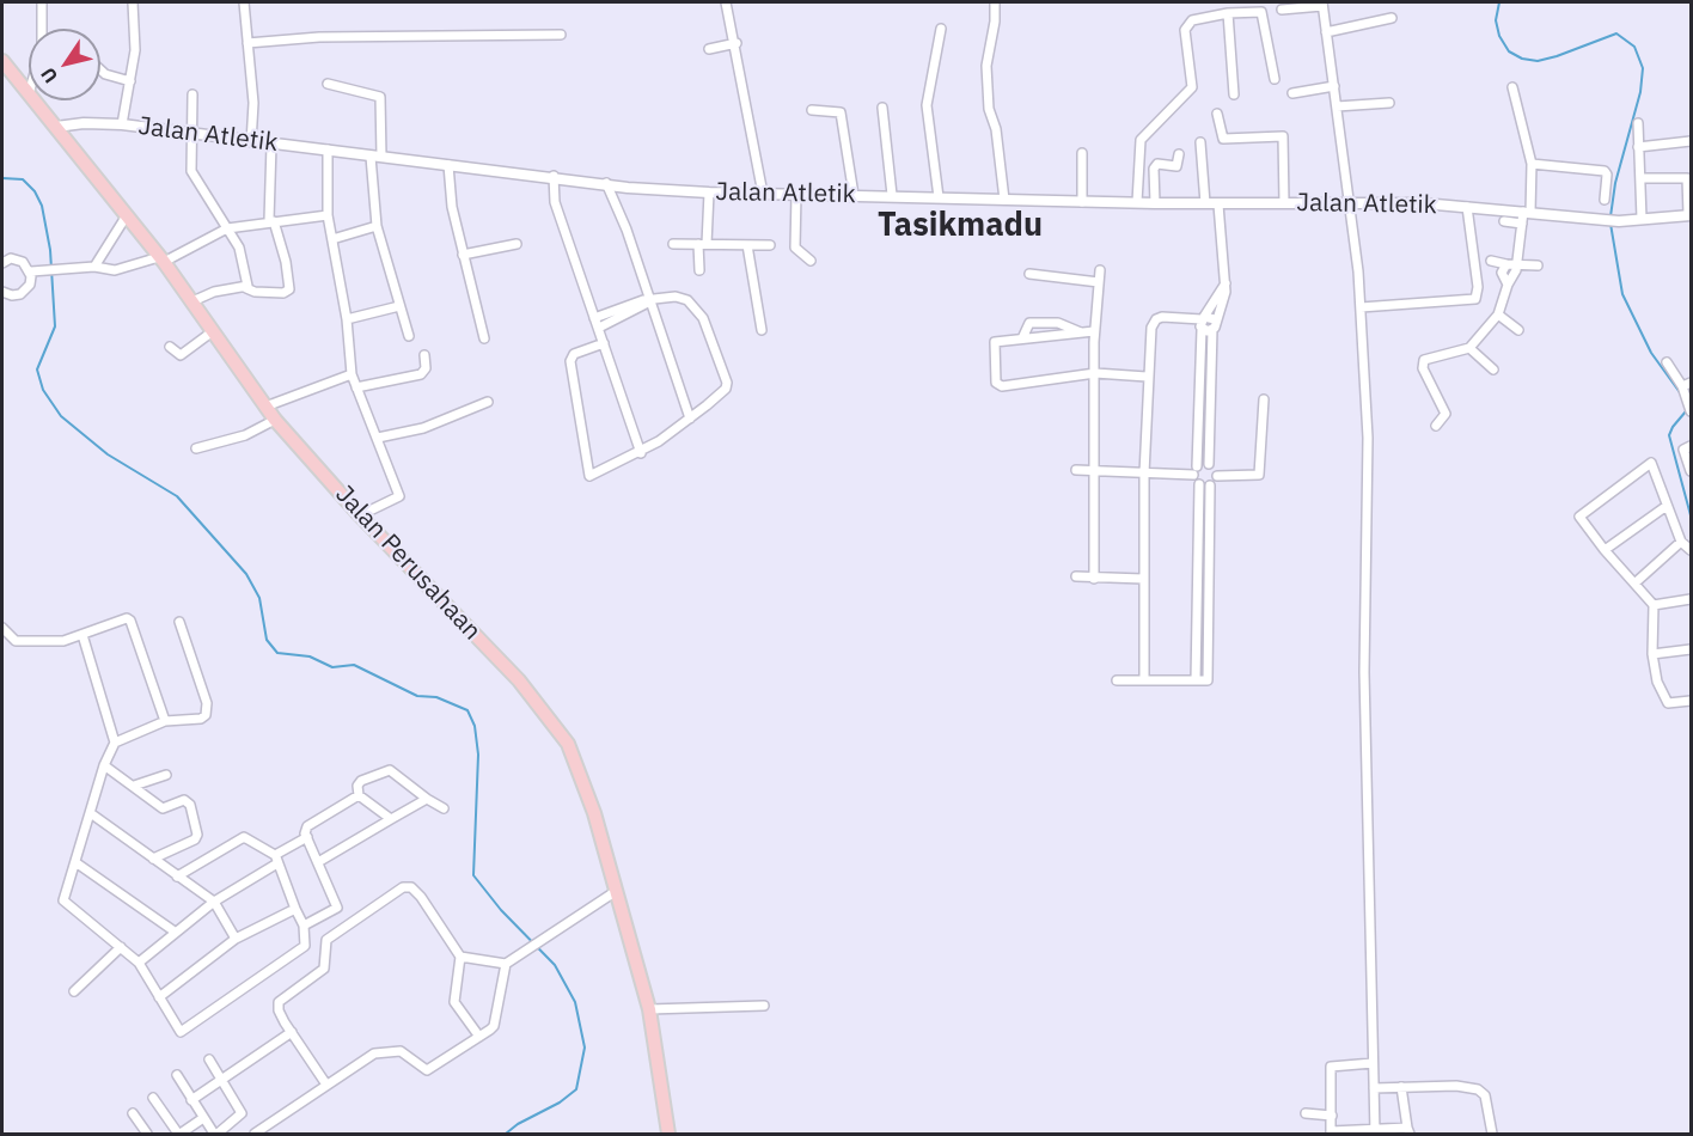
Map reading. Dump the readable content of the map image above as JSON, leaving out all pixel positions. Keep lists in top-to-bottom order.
{
  "streets": {
    "main road": ["Jalan Perusahaan"],
    "street": ["Jalan Atletik"]
  },
  "crossings": [
    ["Jalan Atletik", "Jalan Perusahaan"]
  ],
  "districts": ["Tasikmadu"],
  "north": "bottom left"
}
